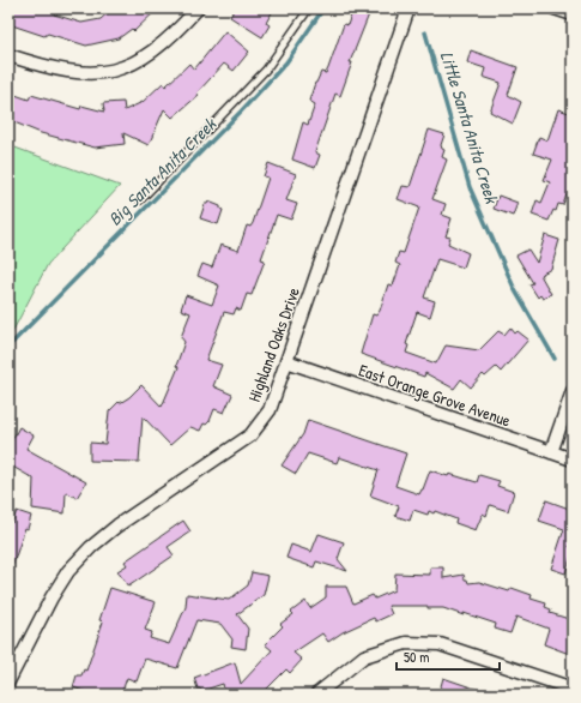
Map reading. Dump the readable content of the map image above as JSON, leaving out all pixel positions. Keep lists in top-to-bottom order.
{
  "streets": {
    "street": ["Highland Oaks Drive", "East Orange Grove Avenue"]
  },
  "crossings": [
    ["Highland Oaks Drive", "East Orange Grove Avenue"]
  ],
  "water": ["Little Santa Anita Creek", "Big Santa Anita Creek"],
  "scale_bar": "50 m"
}
